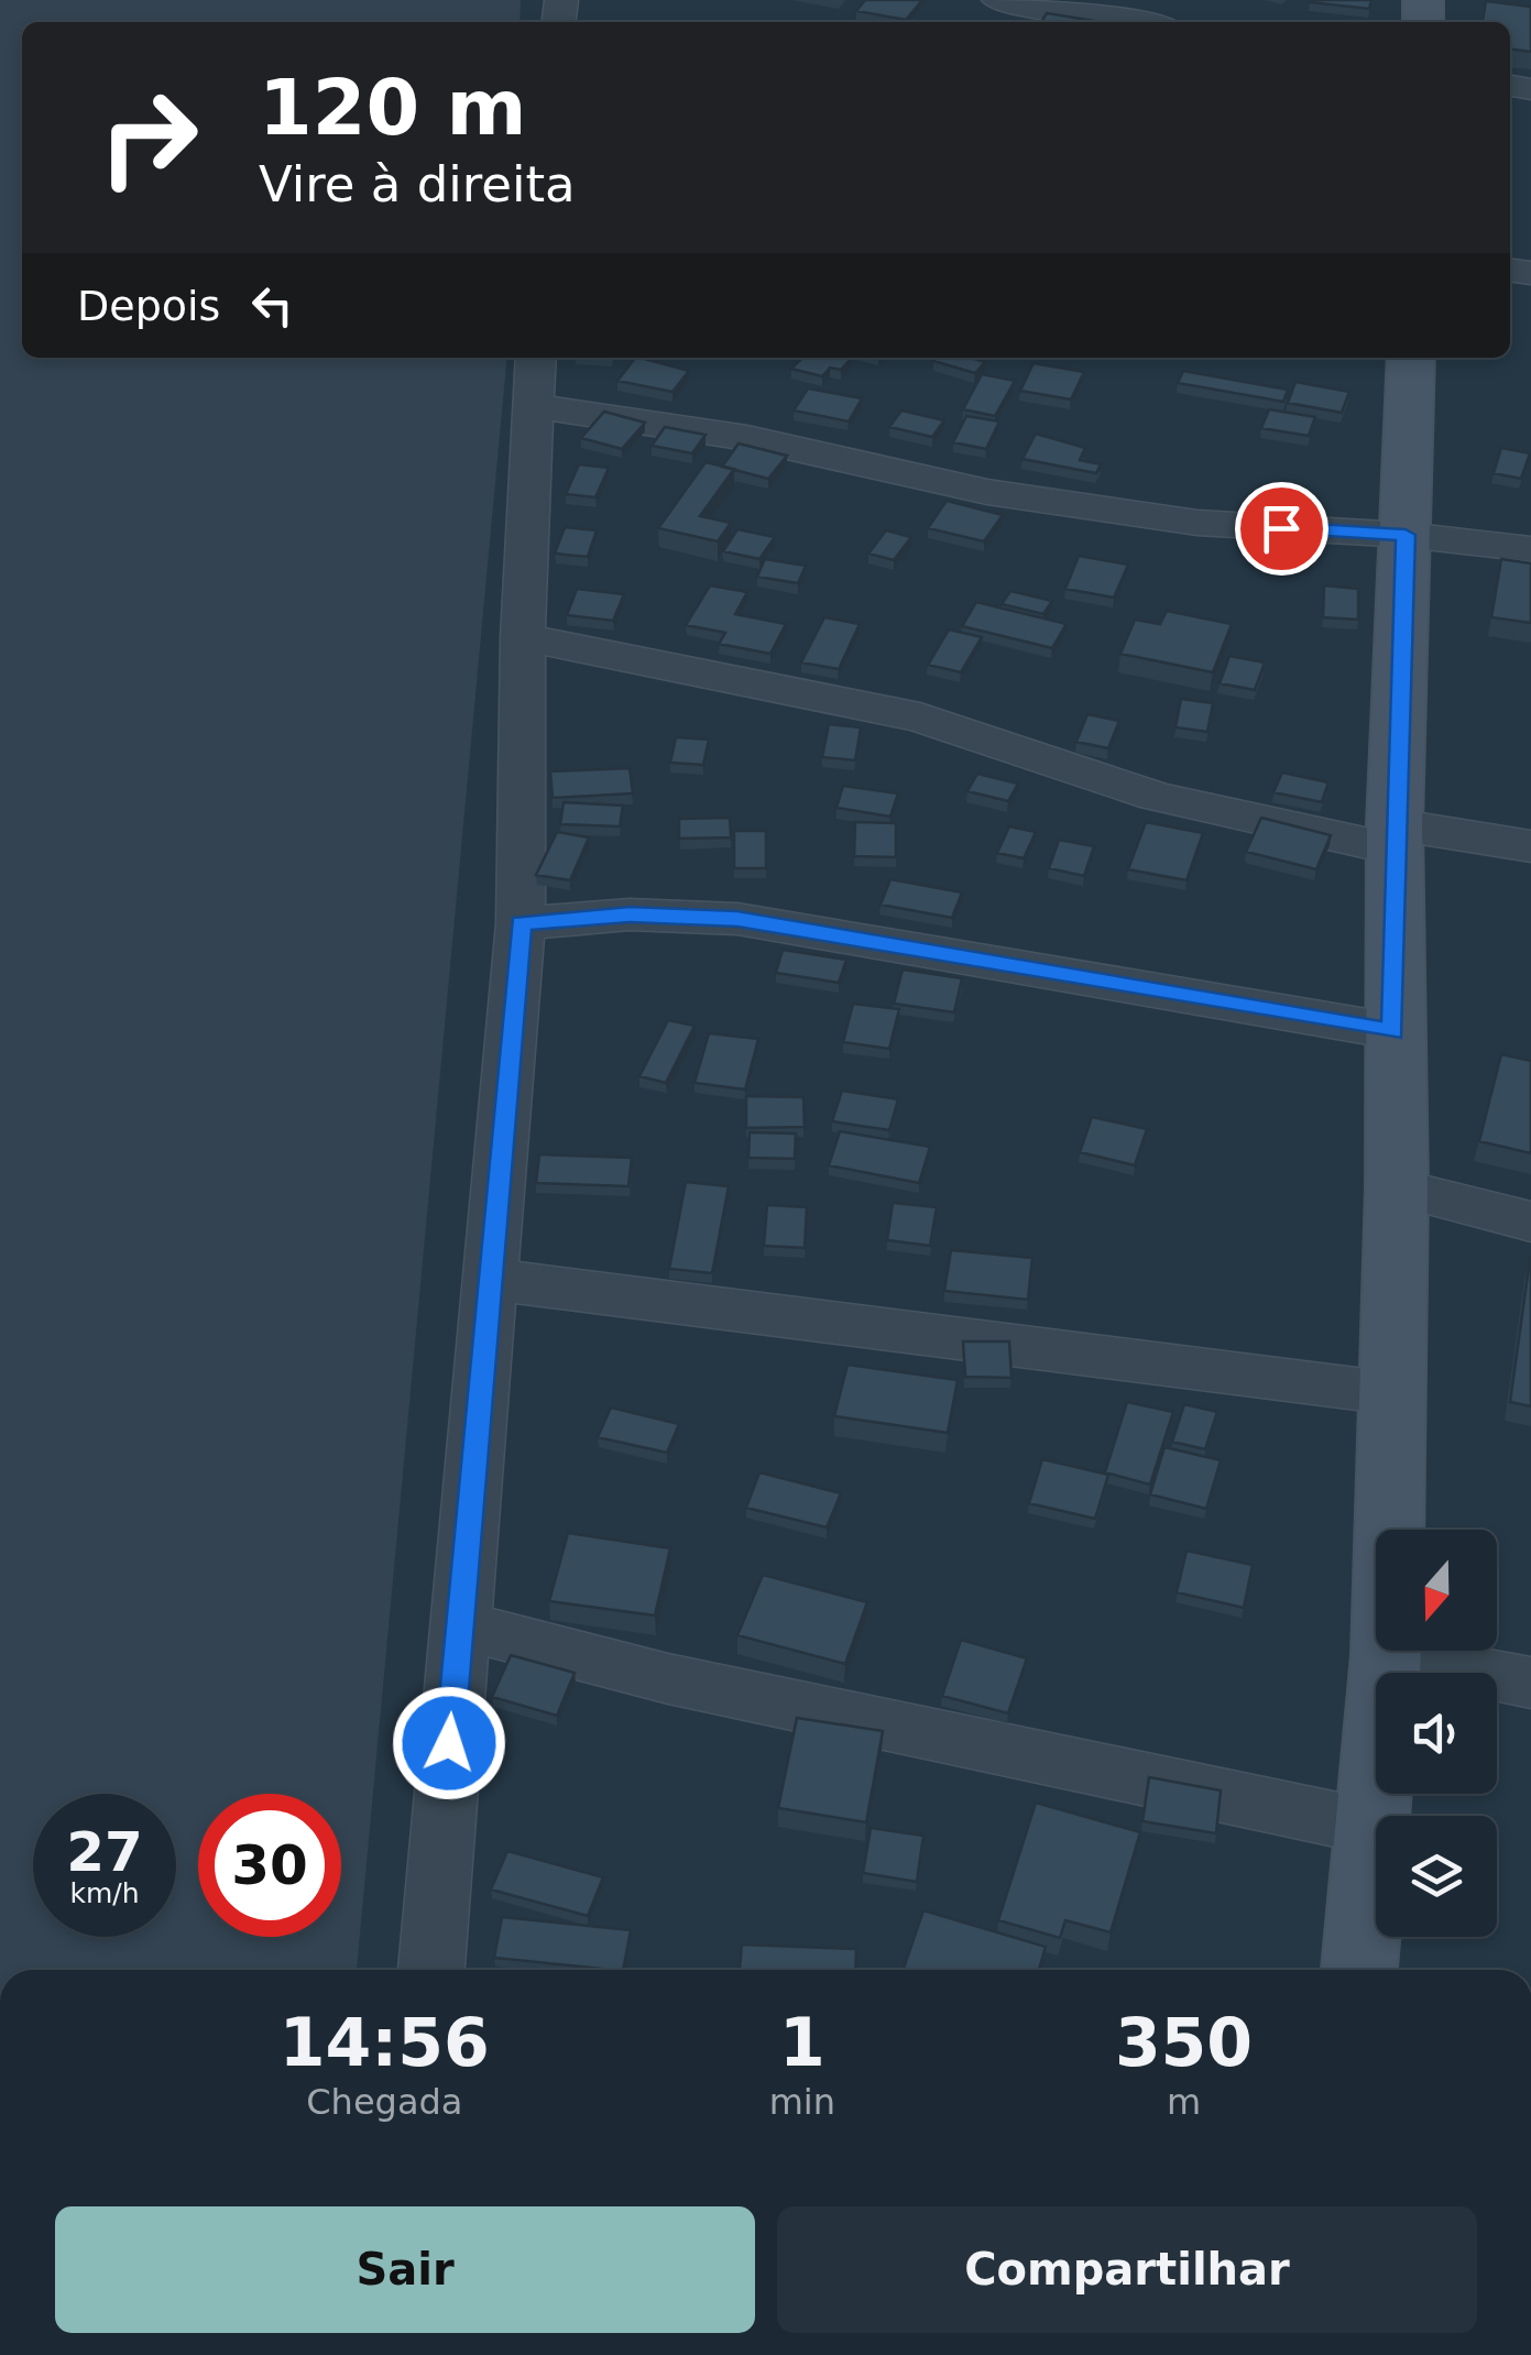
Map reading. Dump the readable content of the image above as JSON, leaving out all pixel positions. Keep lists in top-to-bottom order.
{
  "north": "bottom",
  "page": {
    "turn": ["120 m", "Vire à direita"],
    "then": "Depois",
    "speed": "27 km/h",
    "limit": "30",
    "eta": [
      "14:56",
      "Chegada",
      "1",
      "min",
      "350",
      "m"
    ],
    "buttons": ["Sair", "Compartilhar"]
  }
}
